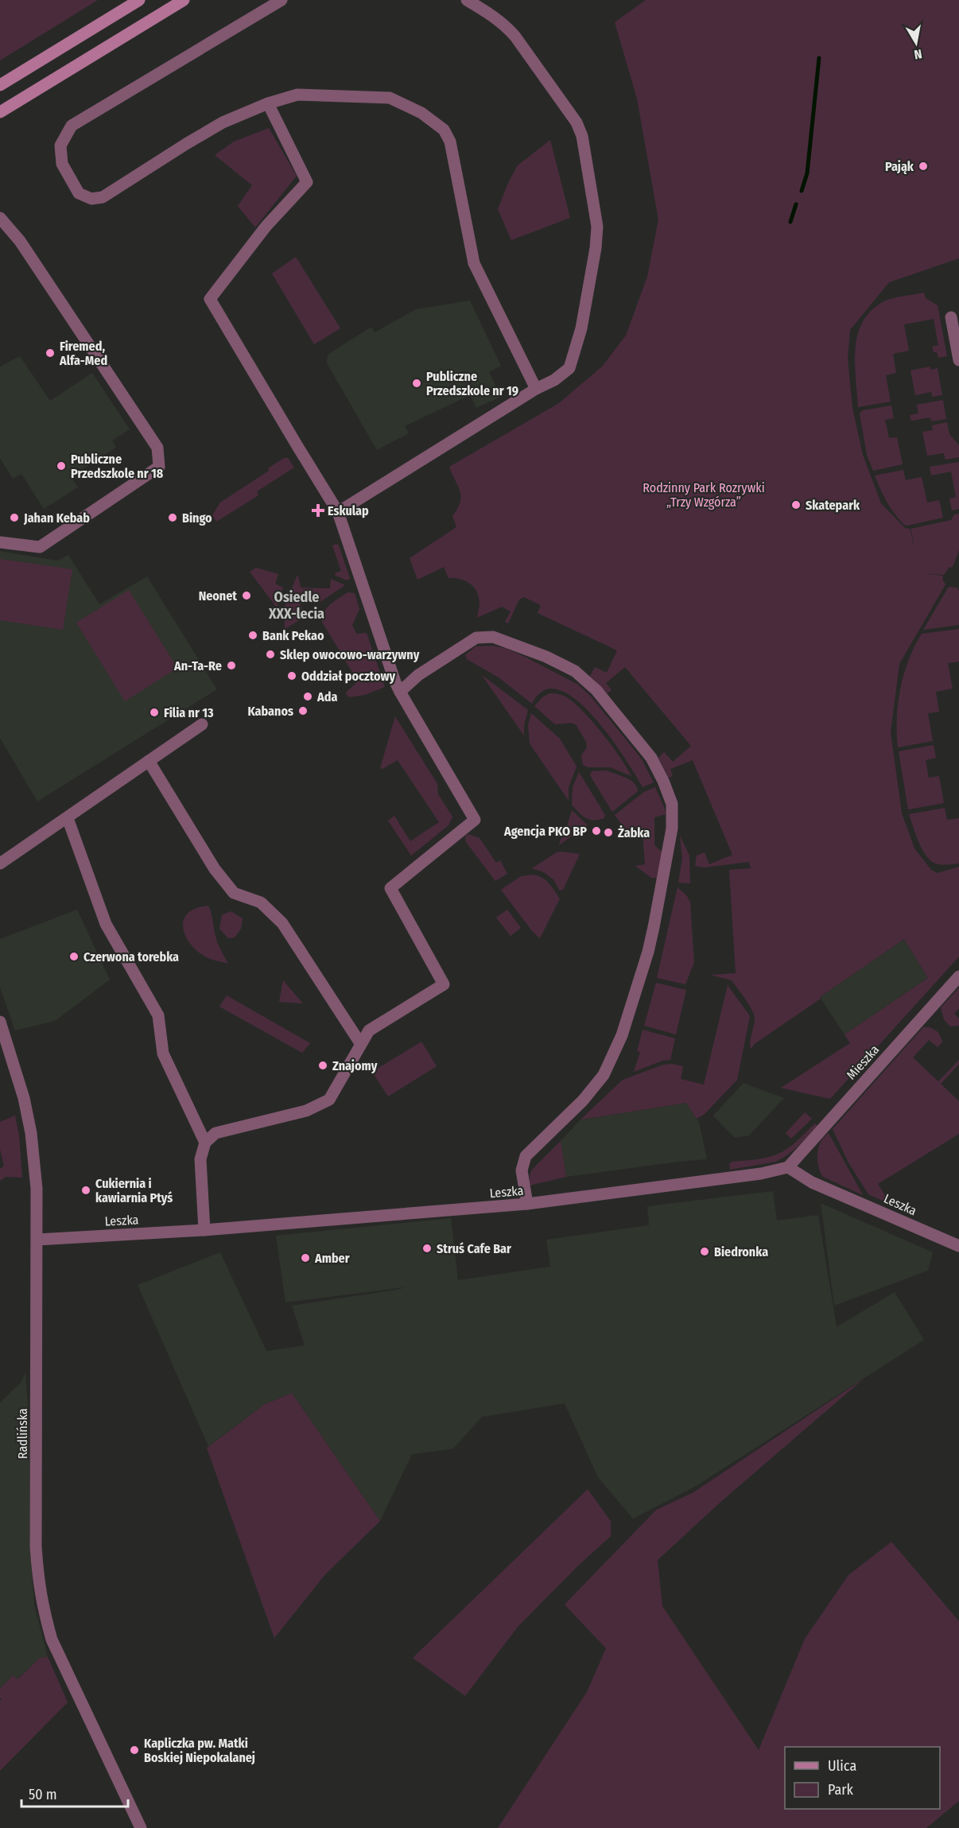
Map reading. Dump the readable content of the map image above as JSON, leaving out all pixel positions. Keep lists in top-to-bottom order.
{
  "streets": {
    "street": ["Mieszka", "Leszka", "Radlińska"]
  },
  "crossings": [
    ["Mieszka", "Leszka"],
    ["Leszka", "Radlińska"]
  ],
  "districts": ["Osiedle XXX-lecia"],
  "parks": ["Rodzinny Park Rozrywki „Trzy Wzgórza”"],
  "places": {
    "other": [
      "Pająk",
      "Firemed, Alfa-Med",
      "Publiczne Przedszkole nr 19",
      "Publiczne Przedszkole nr 18",
      "Skatepark",
      "Jahan Kebab",
      "Bingo",
      "Neonet",
      "Bank Pekao",
      "Sklep owocowo-warzywny",
      "An-Ta-Re",
      "Oddział pocztowy",
      "Ada",
      "Kabanos",
      "Filia nr 13",
      "Agencja PKO BP",
      "Żabka",
      "Czerwona torebka",
      "Znajomy",
      "Cukiernia i kawiarnia Ptyś",
      "Struś Cafe Bar",
      "Biedronka",
      "Amber",
      "Kapliczka pw. Matki Boskiej Niepokalanej"
    ],
    "health": ["Eskulap"]
  },
  "legend": ["Ulica", "Park"],
  "scale_bar": "50 m",
  "north": "bottom"
}
